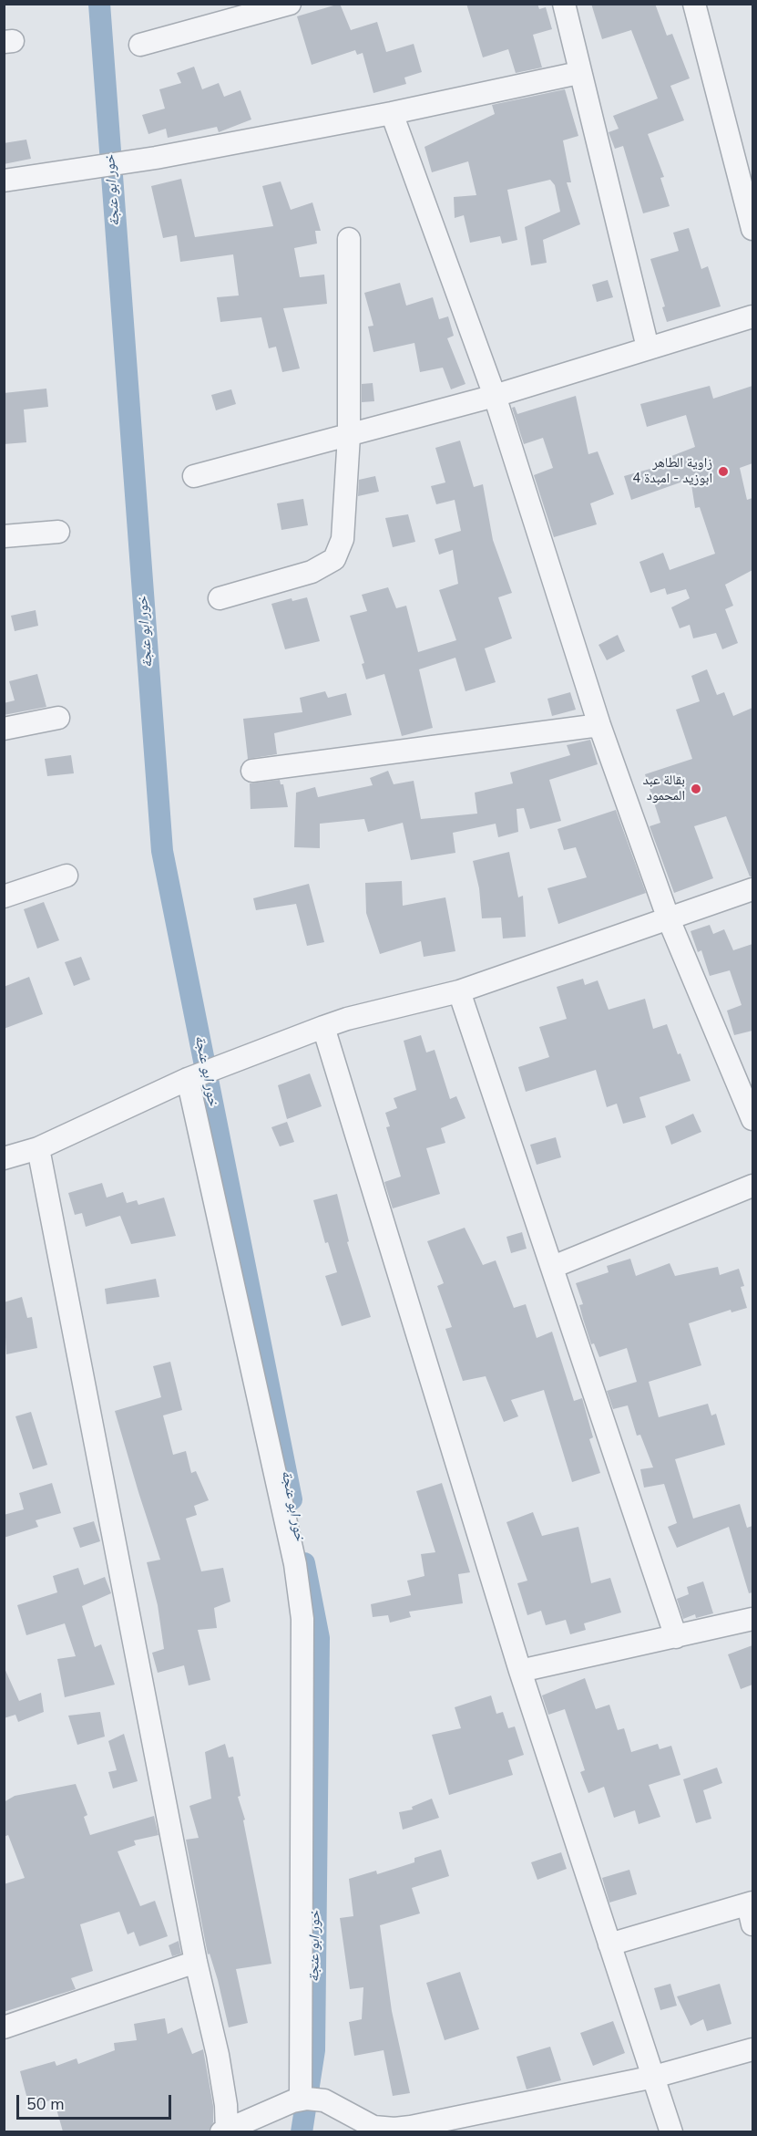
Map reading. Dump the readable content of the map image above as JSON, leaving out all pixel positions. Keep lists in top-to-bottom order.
{
  "water": ["خور ابو عنجة"],
  "places": ["زاوية الطاهر ابوزيد - امبدة 4", "بقالة عبد المحمود"],
  "scale_bar": "50 m"
}
